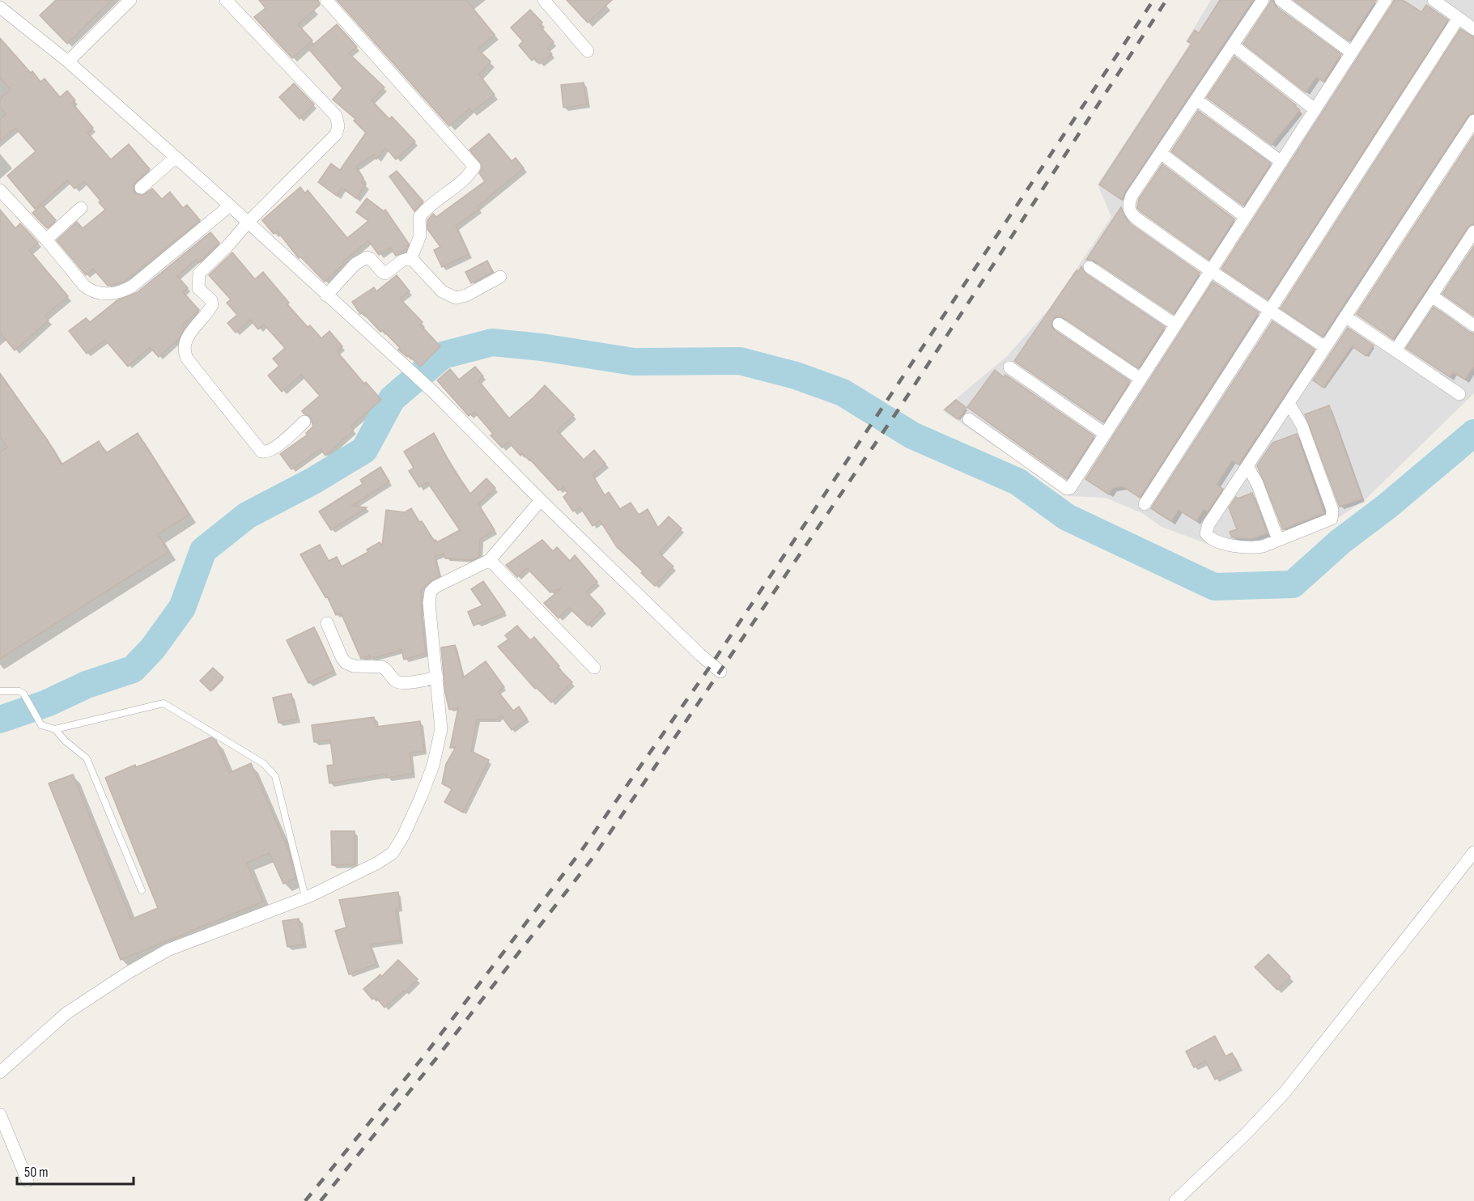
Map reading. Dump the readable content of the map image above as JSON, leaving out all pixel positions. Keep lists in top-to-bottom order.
{
  "scale_bar": "50 m"
}
